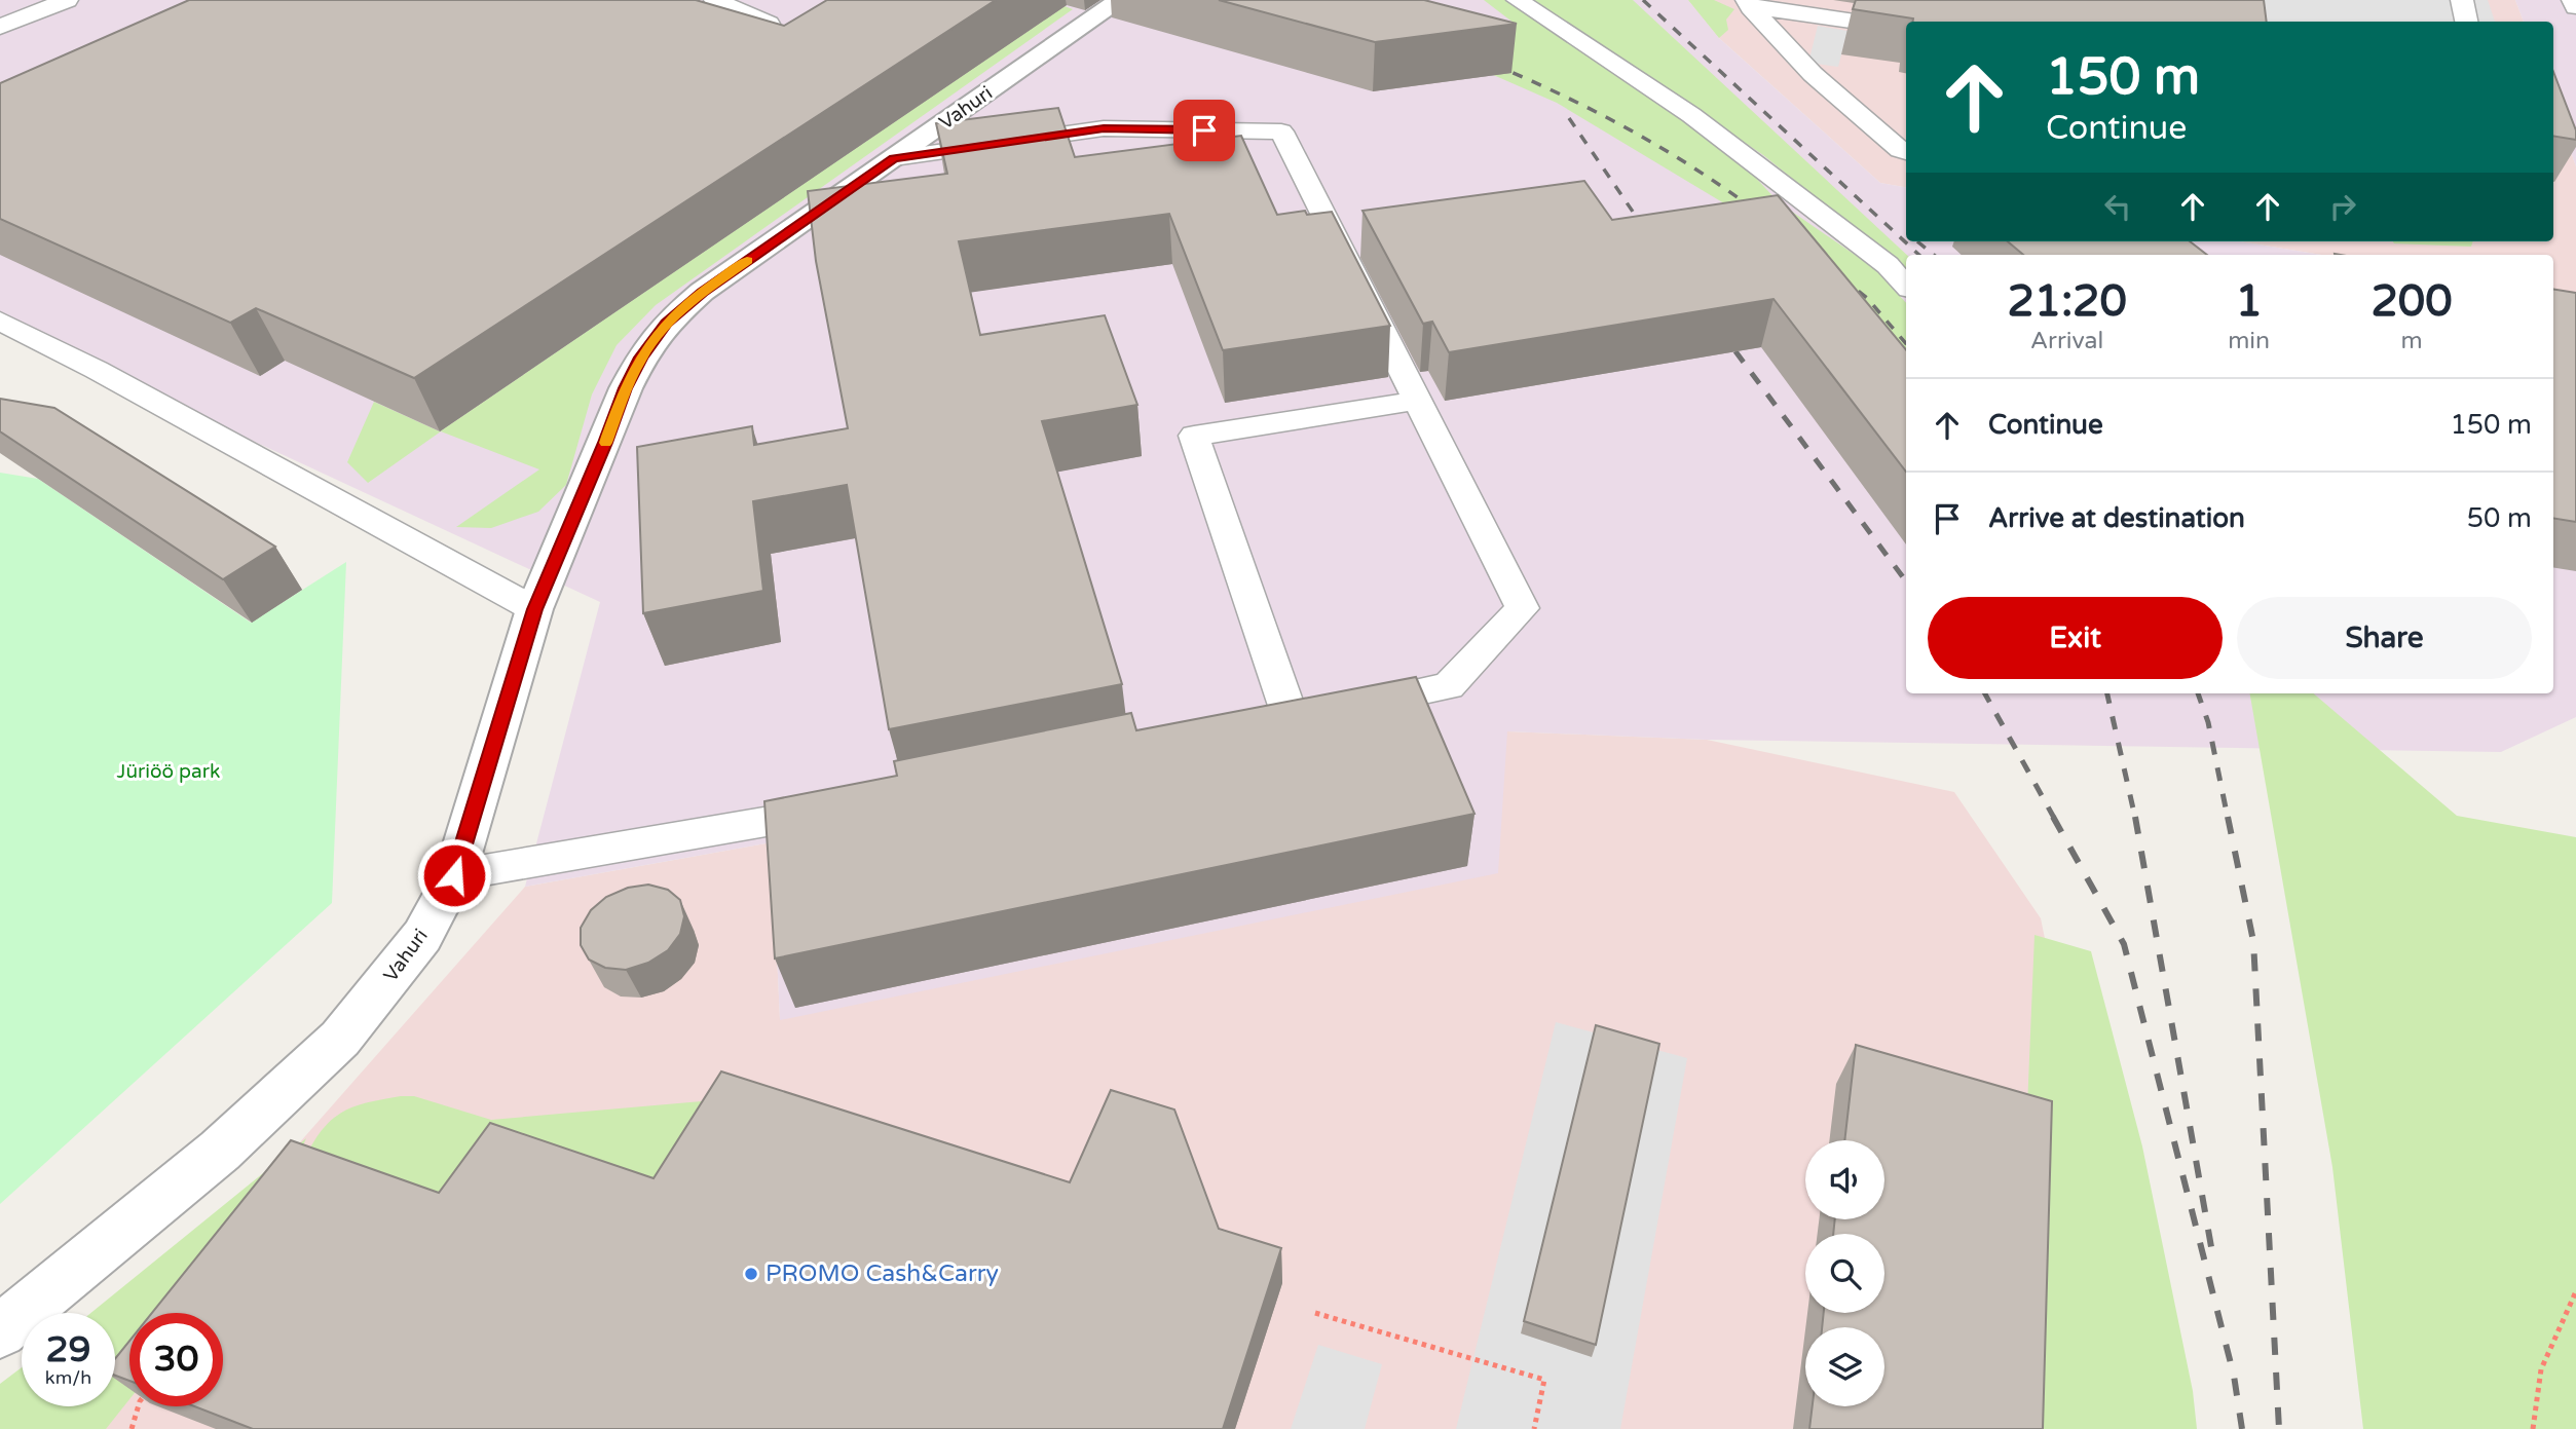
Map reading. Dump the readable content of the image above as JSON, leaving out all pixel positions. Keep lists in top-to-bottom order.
{
  "streets": {
    "street": ["Vahuri"]
  },
  "parks": ["Jüriöö park"],
  "places": ["PROMO Cash&Carry"],
  "page": {
    "turn": ["150 m", "Continue"],
    "eta": [
      "21:20",
      "Arrival",
      "1",
      "min",
      "200",
      "m"
    ],
    "list": [
      {
        "name": "Continue",
        "value": "150 m"
      },
      {
        "name": "Arrive at destination",
        "value": "50 m"
      }
    ],
    "buttons": ["Exit", "Share"],
    "speed": "29 km/h",
    "limit": "30"
  }
}
